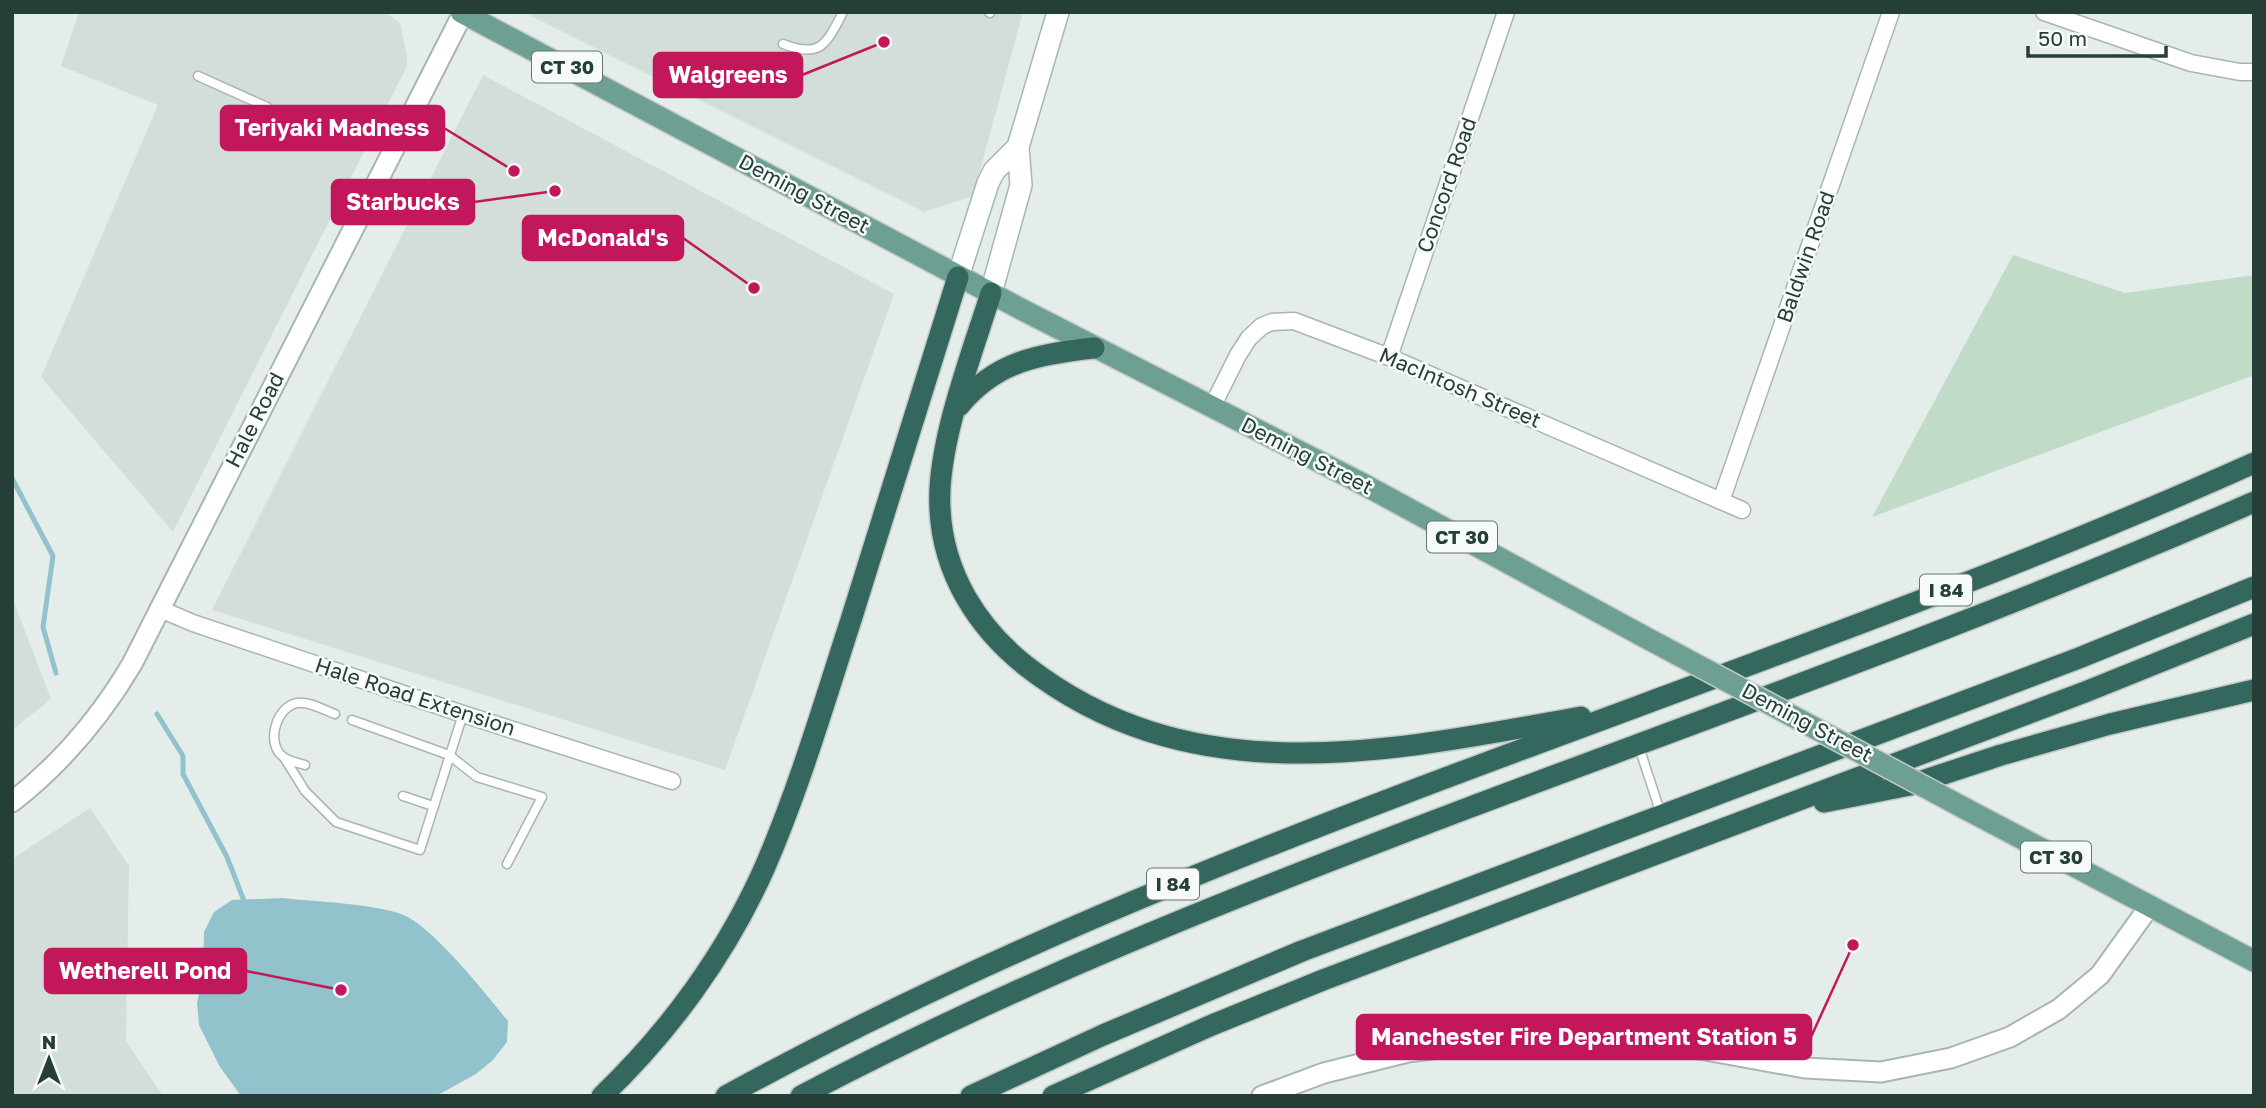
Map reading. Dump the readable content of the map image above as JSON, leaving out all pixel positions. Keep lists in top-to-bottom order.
{
  "streets": {
    "highway": ["I 84"],
    "main road": ["CT 30", "Deming Street"],
    "street": [
      "Concord Road",
      "Baldwin Road",
      "MacIntosh Street",
      "Hale Road",
      "Hale Road Extension"
    ]
  },
  "crossings": [
    ["CT 30", "Deming Street"],
    ["Concord Road", "MacIntosh Street"],
    ["Deming Street", "MacIntosh Street"],
    ["Deming Street", "Hale Road"],
    ["Baldwin Road", "MacIntosh Street"],
    ["Hale Road", "Hale Road Extension"]
  ],
  "places": [
    "Walgreens",
    "Teriyaki Madness",
    "Starbucks",
    "McDonald's",
    "Manchester Fire Department Station 5",
    "Wetherell Pond"
  ],
  "scale_bar": "50 m",
  "north": "top"
}
